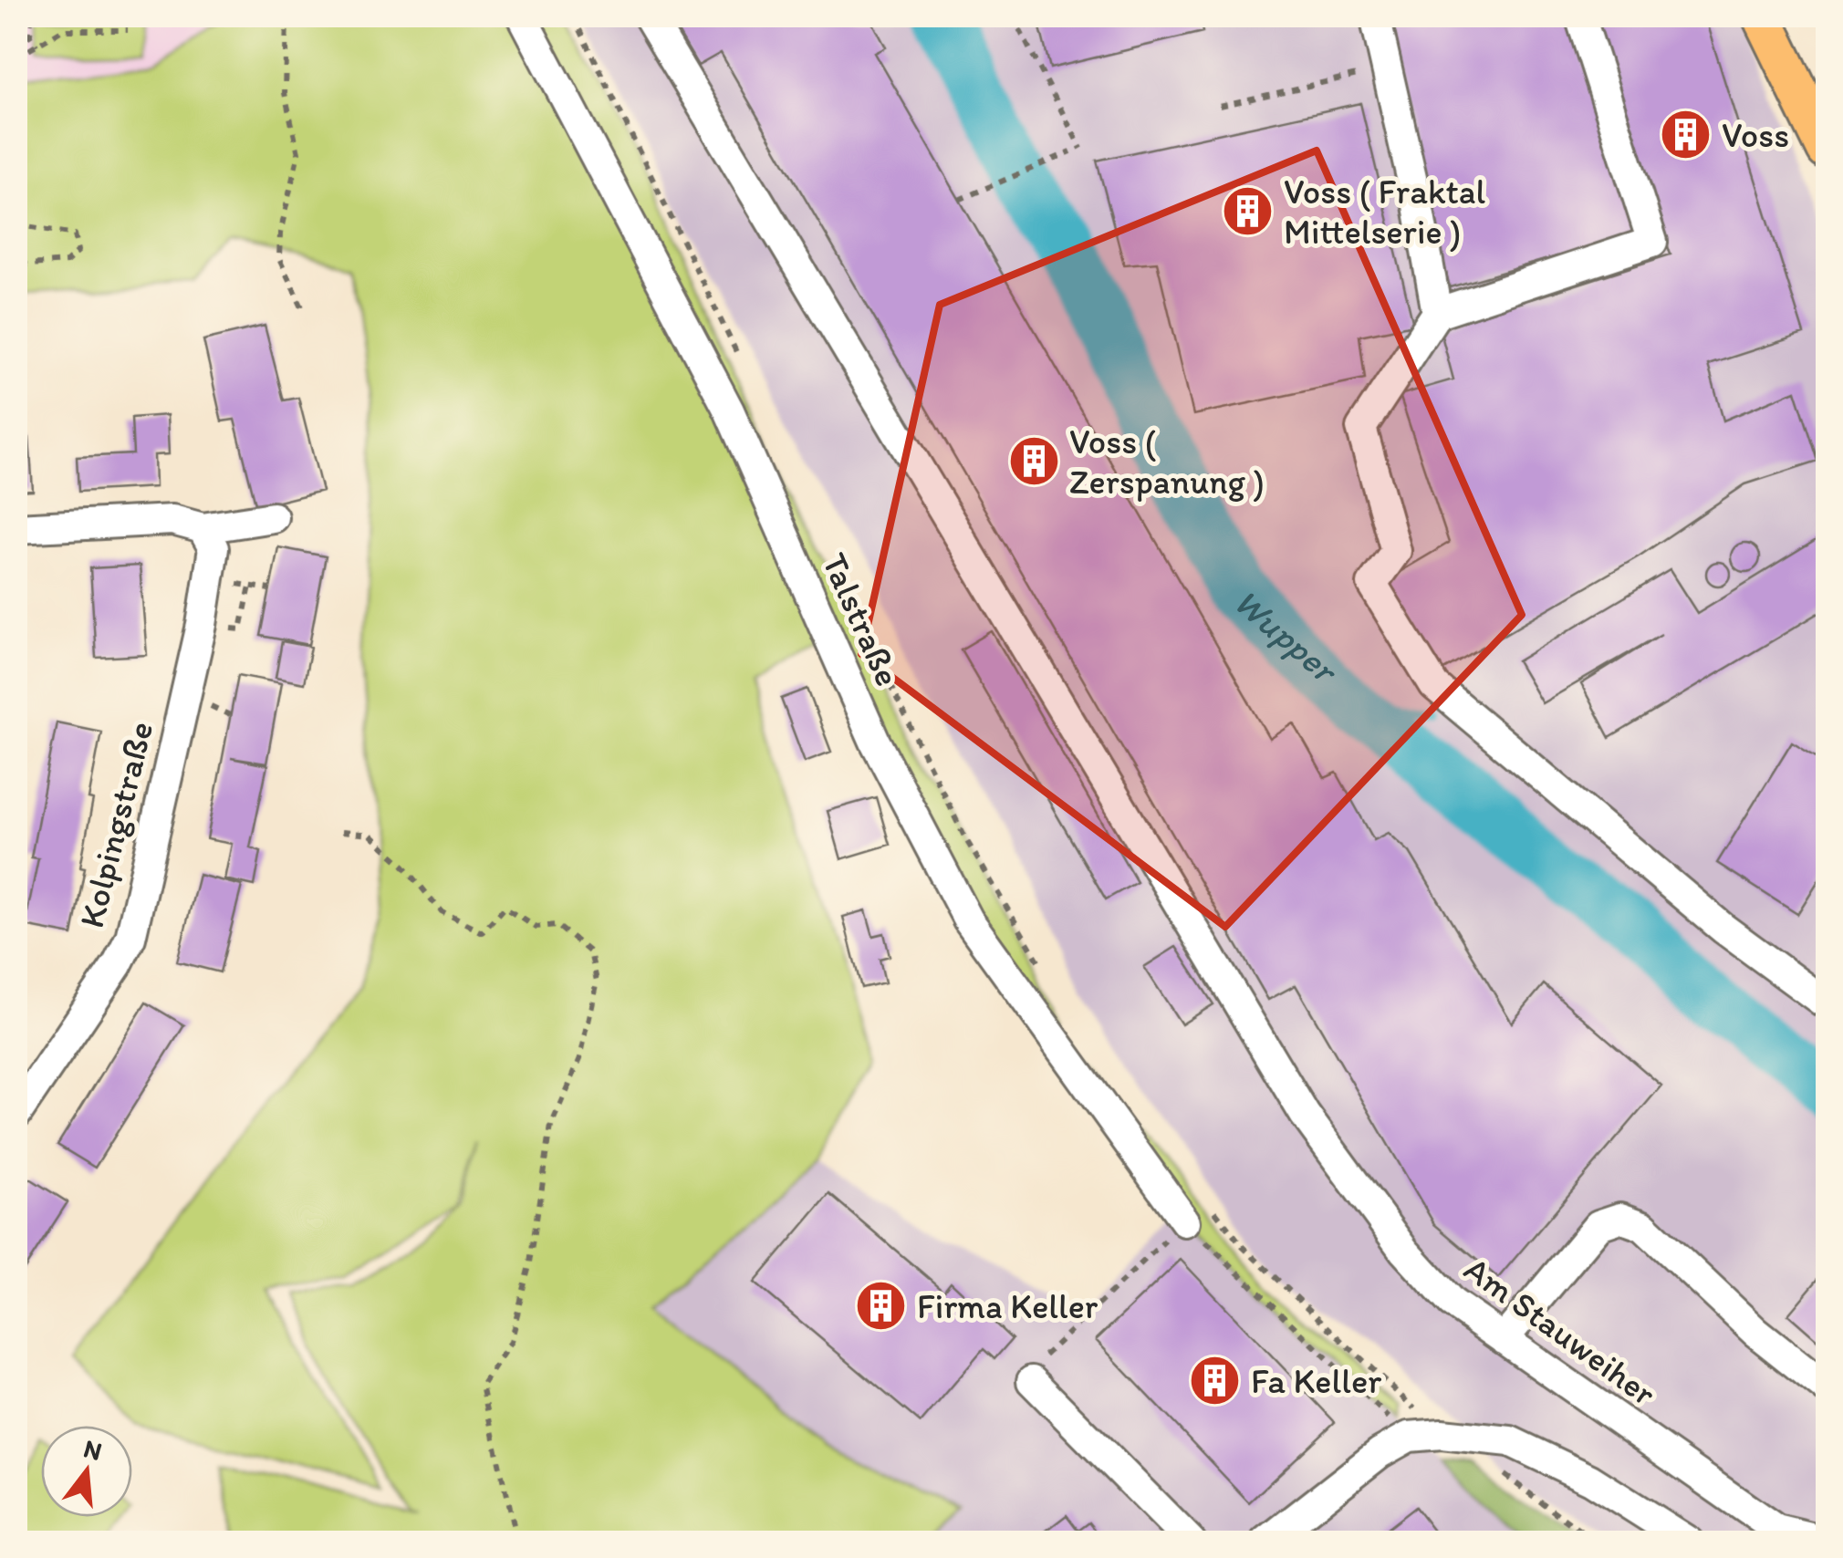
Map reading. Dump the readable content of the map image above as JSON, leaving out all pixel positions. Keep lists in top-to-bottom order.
{
  "streets": {
    "street": ["Talstraße", "Kolpingstraße", "Am Stauweiher"]
  },
  "water": ["Wupper"],
  "places": {
    "building": [
      "Voss",
      "Voss ( Fraktal Mittelserie )",
      "Voss ( Zerspanung )",
      "Firma Keller",
      "Fa Keller"
    ]
  },
  "north": "top"
}
